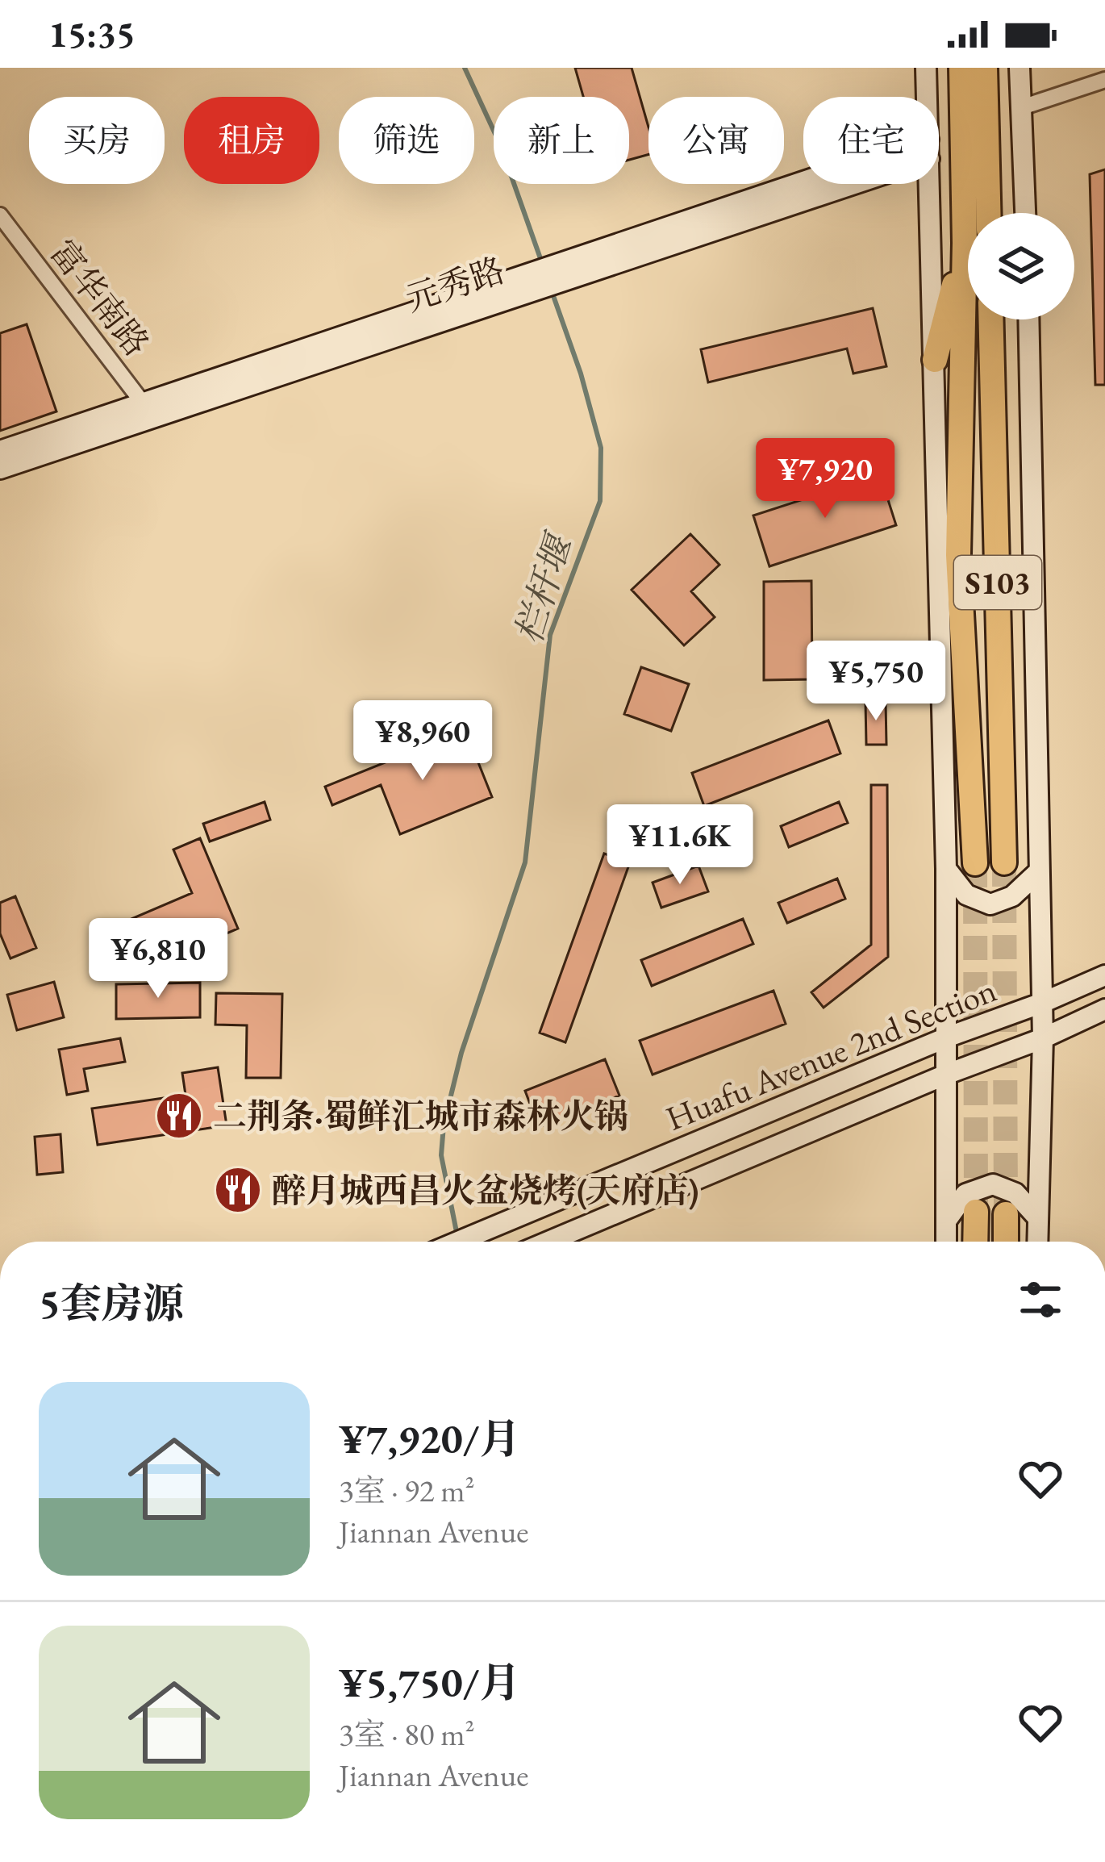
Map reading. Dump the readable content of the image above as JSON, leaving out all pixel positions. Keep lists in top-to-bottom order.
{
  "streets": {
    "highway": ["S103"],
    "main road": ["元秀路", "Huafu Avenue 2nd Section"],
    "street": ["富华南路"]
  },
  "crossings": [
    ["元秀路", "富华南路"]
  ],
  "water": ["栏杆堰"],
  "places": {
    "restaurant": ["二荆条·蜀鲜汇城市森林火锅", "醉月城西昌火盆烧烤(天府店)"]
  },
  "page": {
    "status": "15:35",
    "chip": [
      "买房",
      "租房",
      "筛选",
      "新上",
      "公寓",
      "住宅"
    ],
    "price": [
      "¥7,920",
      "¥5,750",
      "¥8,960",
      "¥11.6K",
      "¥6,810"
    ],
    "heading": "5套房源",
    "list": [
      {
        "name": "¥7,920/月",
        "note": "3室 · 92 m² · Jiannan Avenue"
      },
      {
        "name": "¥5,750/月",
        "note": "3室 · 80 m² · Jiannan Avenue"
      }
    ]
  }
}
